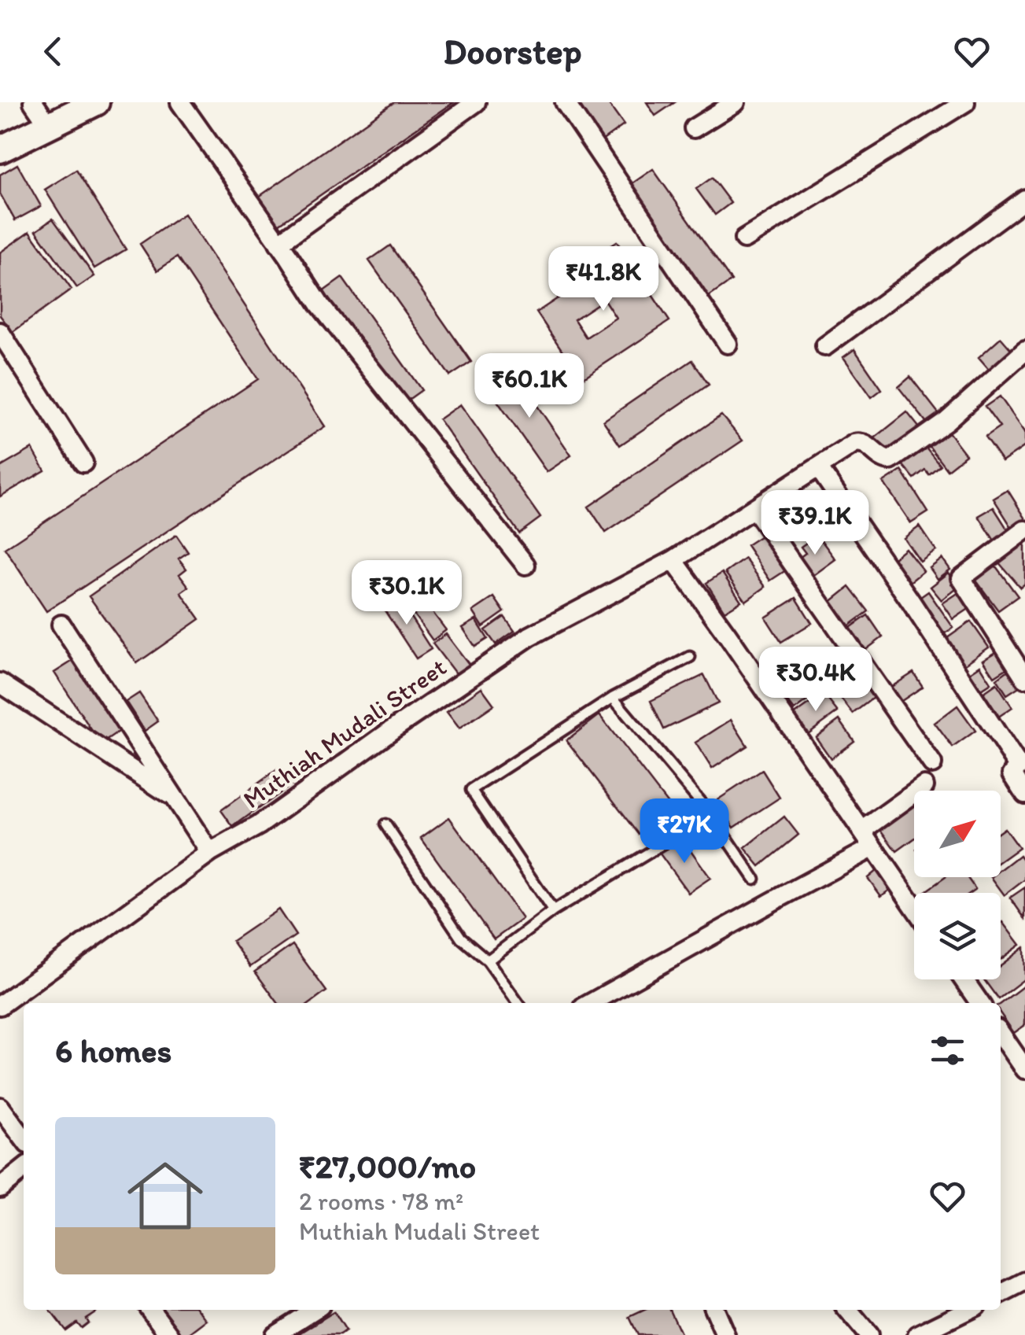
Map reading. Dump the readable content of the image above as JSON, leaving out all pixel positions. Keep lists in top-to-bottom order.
{
  "streets": {
    "street": ["Muthiah Mudali Street"]
  },
  "north": "top right",
  "page": {
    "header": "Doorstep",
    "price": [
      "₹41.8K",
      "₹60.1K",
      "₹39.1K",
      "₹30.1K",
      "₹30.4K",
      "₹27K"
    ],
    "heading": "6 homes",
    "list": [
      {
        "name": "₹27,000/mo",
        "note": "2 rooms · 78 m² · Muthiah Mudali Street"
      }
    ]
  }
}
